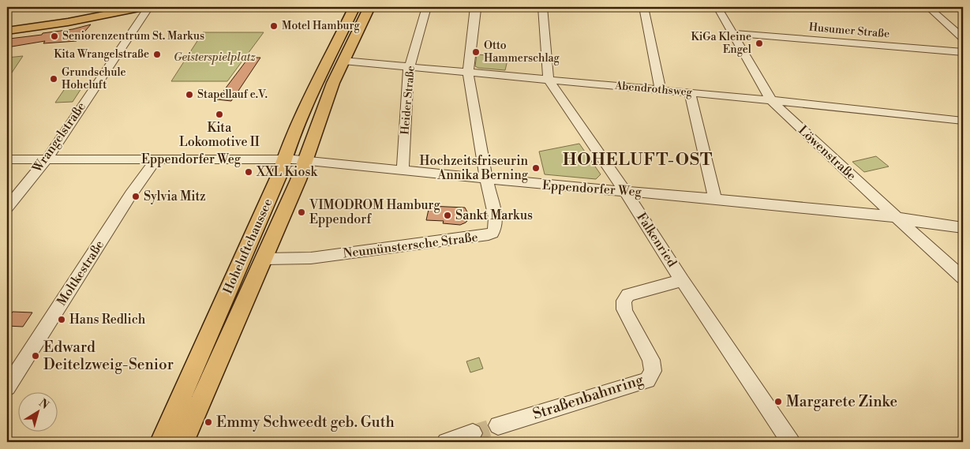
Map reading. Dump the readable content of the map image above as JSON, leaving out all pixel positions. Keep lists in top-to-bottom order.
{
  "streets": {
    "main road": ["Hoheluftchaussee"],
    "street": [
      "Husumer Straße",
      "Abendrothsweg",
      "Heider Straße",
      "Wrangelstraße",
      "Löwenstraße",
      "Eppendorfer Weg",
      "Falkenried",
      "Neumünstersche Straße",
      "Moltkestraße",
      "Straßenbahnring"
    ]
  },
  "crossings": [
    ["Husumer Straße", "Löwenstraße"],
    ["Abendrothsweg", "Heider Straße"],
    ["Abendrothsweg", "Löwenstraße"],
    ["Abendrothsweg", "Falkenried"],
    ["Abendrothsweg", "Neumünstersche Straße"],
    ["Abendrothsweg", "Hoheluftchaussee"],
    ["Heider Straße", "Eppendorfer Weg"],
    ["Wrangelstraße", "Eppendorfer Weg"],
    ["Löwenstraße", "Eppendorfer Weg"],
    ["Eppendorfer Weg", "Falkenried"],
    ["Eppendorfer Weg", "Neumünstersche Straße"],
    ["Eppendorfer Weg", "Hoheluftchaussee"],
    ["Eppendorfer Weg", "Moltkestraße"],
    ["Falkenried", "Straßenbahnring"],
    ["Neumünstersche Straße", "Hoheluftchaussee"]
  ],
  "districts": ["HOHELUFT-OST"],
  "parks": ["Geisterspielplatz"],
  "places": [
    "Motel Hamburg",
    "Seniorenzentrum St. Markus",
    "KiGa Kleine Engel",
    "Otto Hammerschlag",
    "Kita Wrangelstraße",
    "Grundschule Hoheluft",
    "Stapellauf e.V.",
    "Kita Lokomotive II",
    "Hochzeitsfriseurin Annika Berning",
    "XXL Kiosk",
    "Sylvia Mitz",
    "VIMODROM Hamburg Eppendorf",
    "Sankt Markus",
    "Hans Redlich",
    "Edward Deitelzweig-Senior",
    "Margarete Zinke",
    "Emmy Schweedt geb. Guth"
  ],
  "north": "top right"
}
